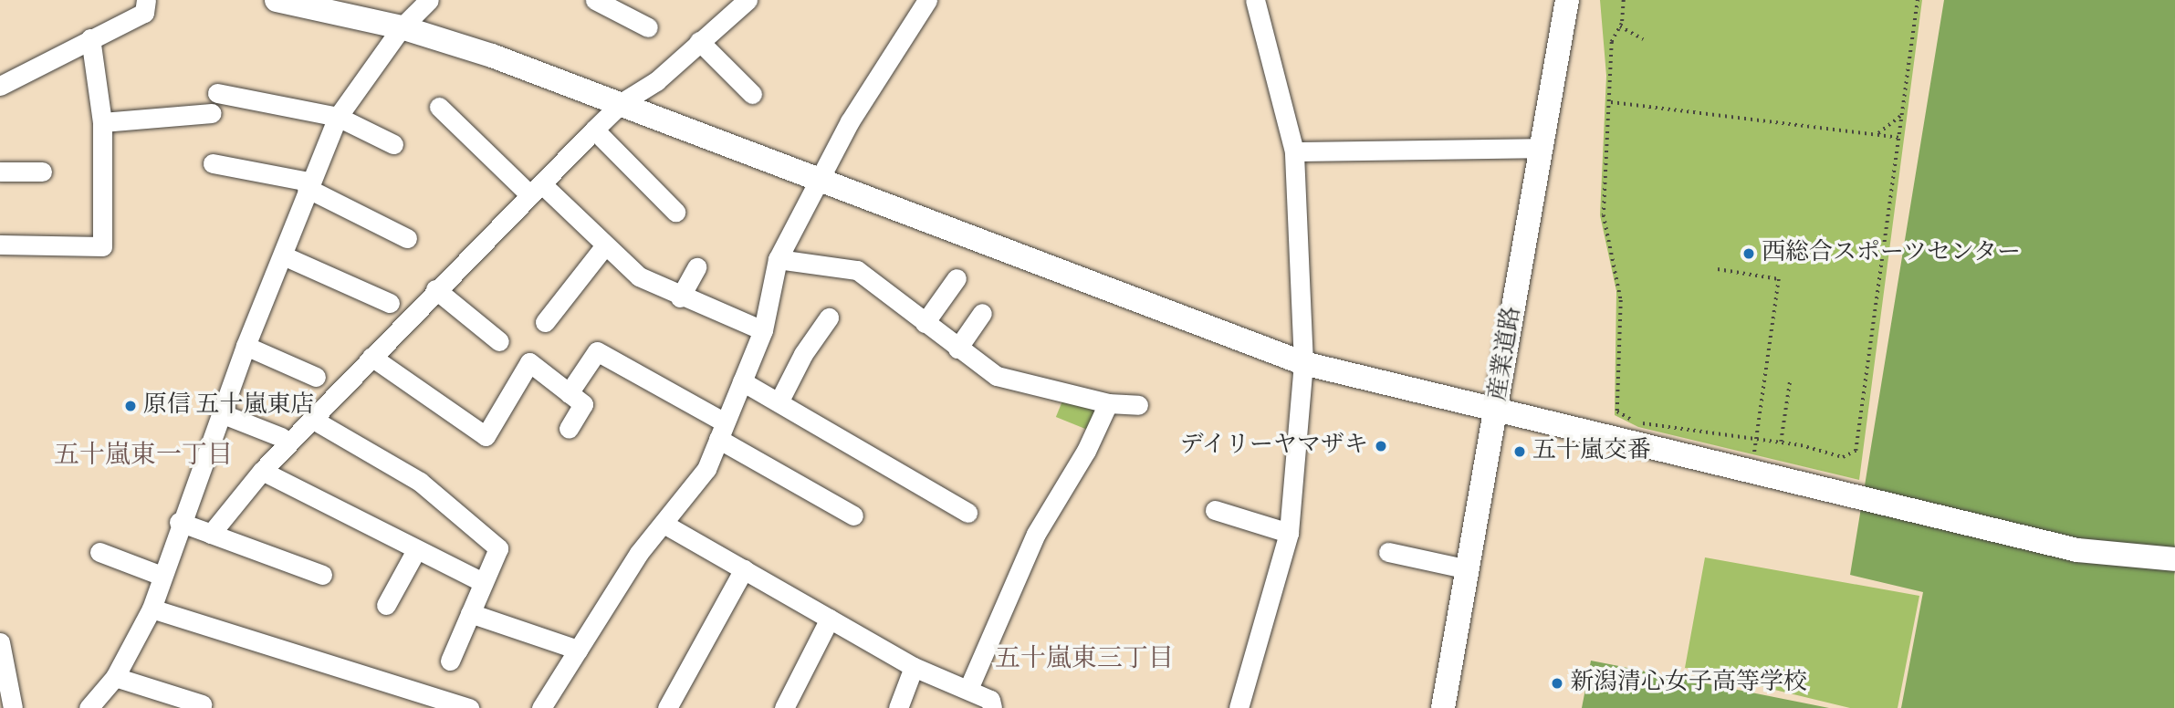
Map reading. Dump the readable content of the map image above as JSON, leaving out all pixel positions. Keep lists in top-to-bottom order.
{
  "streets": {
    "street": ["産業道路"]
  },
  "districts": ["五十嵐東一丁目", "五十嵐東三丁目"],
  "places": [
    "西総合スポーツセンター",
    "原信 五十嵐東店",
    "デイリーヤマザキ",
    "五十嵐交番",
    "新潟清心女子高等学校"
  ]
}
